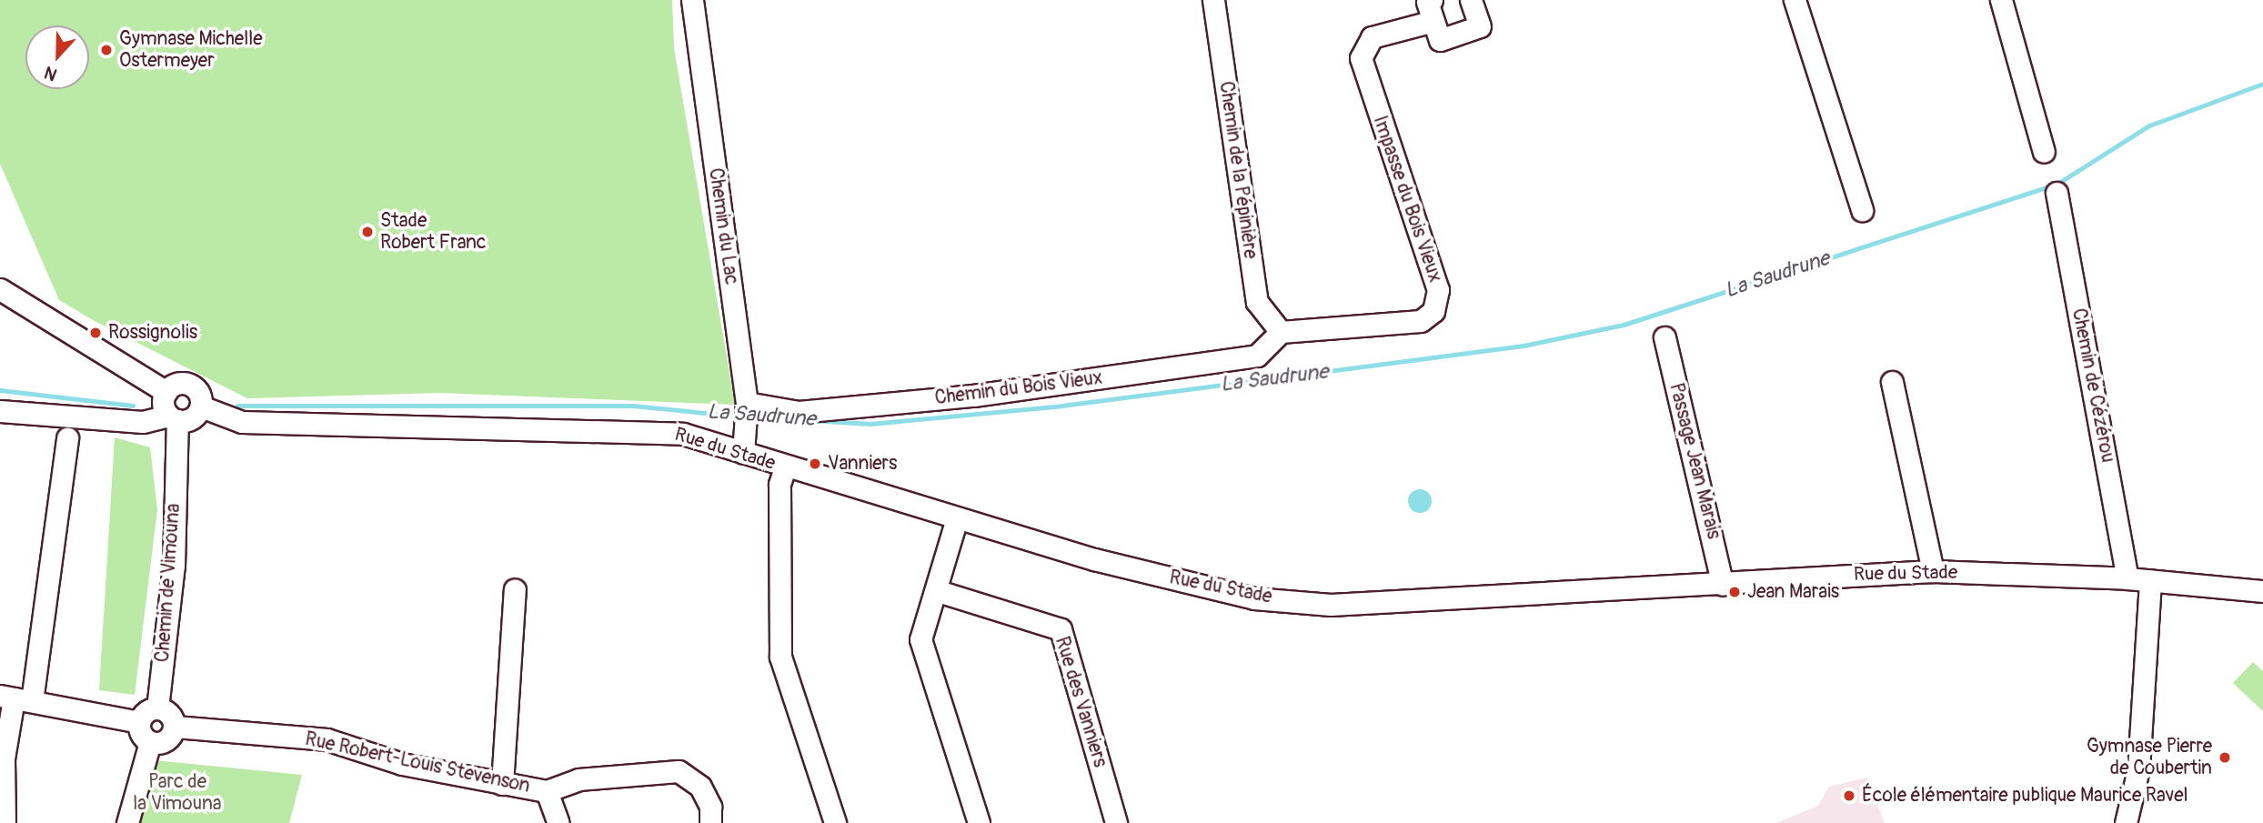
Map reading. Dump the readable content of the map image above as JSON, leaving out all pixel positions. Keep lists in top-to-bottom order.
{
  "streets": {
    "street": [
      "Chemin de la Pépinière",
      "Impasse du Bois Vieux",
      "Chemin du Lac",
      "Chemin de Cézérou",
      "Chemin du Bois Vieux",
      "Rue du Stade",
      "Passage Jean Marais",
      "Chemin de Vimouna",
      "Rue des Vanniers",
      "Rue Robert-Louis Stevenson"
    ]
  },
  "crossings": [
    ["Chemin de la Pépinière", "Impasse du Bois Vieux"],
    ["Chemin de la Pépinière", "Chemin du Bois Vieux"],
    ["Impasse du Bois Vieux", "Chemin du Bois Vieux"],
    ["Chemin du Lac", "Chemin du Bois Vieux"],
    ["Chemin du Lac", "Rue du Stade"],
    ["Chemin de Cézérou", "Rue du Stade"],
    ["Rue du Stade", "Passage Jean Marais"],
    ["Rue du Stade", "Chemin de Vimouna"],
    ["Chemin de Vimouna", "Rue Robert-Louis Stevenson"]
  ],
  "water": ["La Saudrune"],
  "parks": ["Parc de la Vimouna"],
  "places": [
    "Gymnase Michelle Ostermeyer",
    "Stade Robert Franc",
    "Rossignolis",
    "Vanniers",
    "Jean Marais",
    "Gymnase Pierre de Coubertin",
    "École élémentaire publique Maurice Ravel"
  ],
  "north": "bottom"
}
